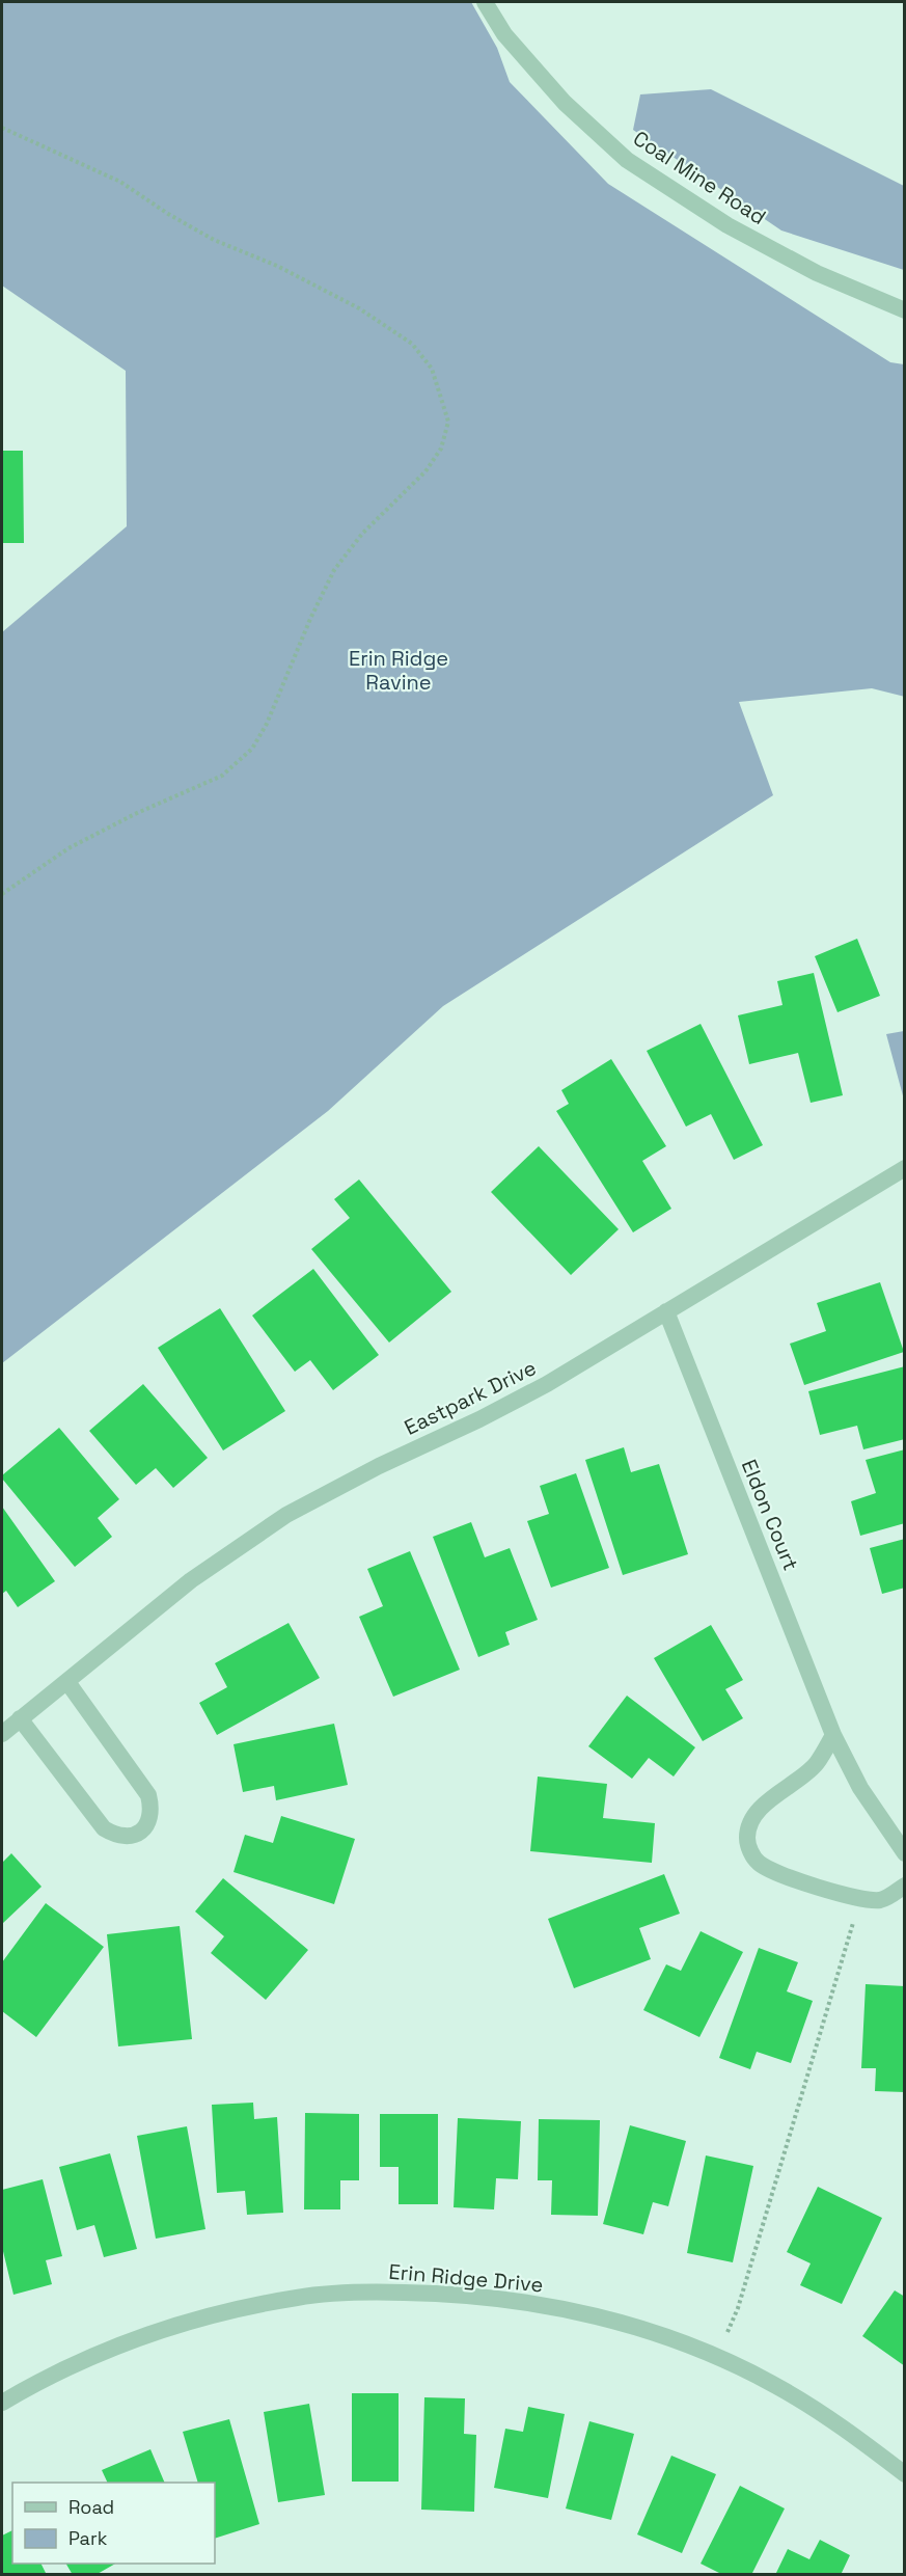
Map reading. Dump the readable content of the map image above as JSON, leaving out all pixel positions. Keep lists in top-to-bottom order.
{
  "streets": {
    "street": [
      "Coal Mine Road",
      "Eastpark Drive",
      "Eldon Court",
      "Erin Ridge Drive"
    ]
  },
  "crossings": [
    ["Eastpark Drive", "Eldon Court"]
  ],
  "parks": ["Erin Ridge Ravine"],
  "legend": ["Road", "Park"]
}
